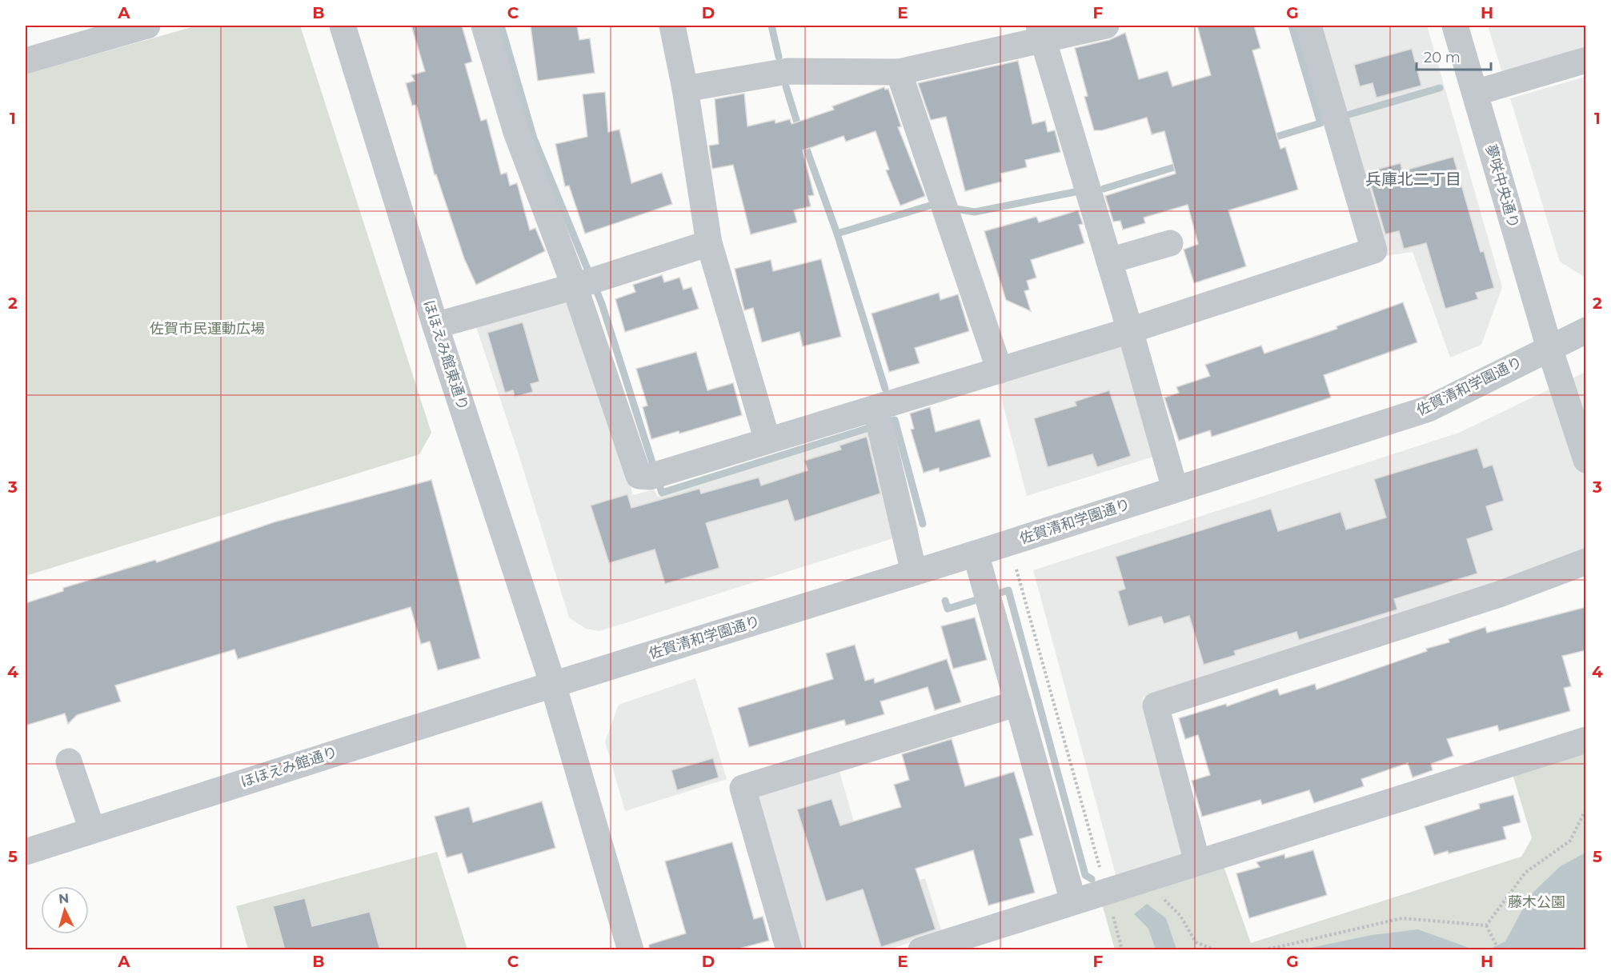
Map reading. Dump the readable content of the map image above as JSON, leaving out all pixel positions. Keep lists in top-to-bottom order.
{
  "streets": {
    "street": [
      "夢咲中央通り",
      "ほほえみ館東通り",
      "佐賀清和学園通り",
      "ほほえみ館通り"
    ]
  },
  "crossings": [
    ["夢咲中央通り", "佐賀清和学園通り"],
    ["ほほえみ館東通り", "佐賀清和学園通り"],
    ["ほほえみ館東通り", "ほほえみ館通り"],
    ["佐賀清和学園通り", "ほほえみ館通り"]
  ],
  "districts": ["兵庫北二丁目"],
  "parks": ["佐賀市民運動広場", "藤木公園"],
  "scale_bar": "20 m",
  "north": "top",
  "grid": {
    "columns": [
      "A",
      "B",
      "C",
      "D",
      "E",
      "F",
      "G",
      "H"
    ],
    "rows": [
      "1",
      "2",
      "3",
      "4",
      "5"
    ]
  }
}
